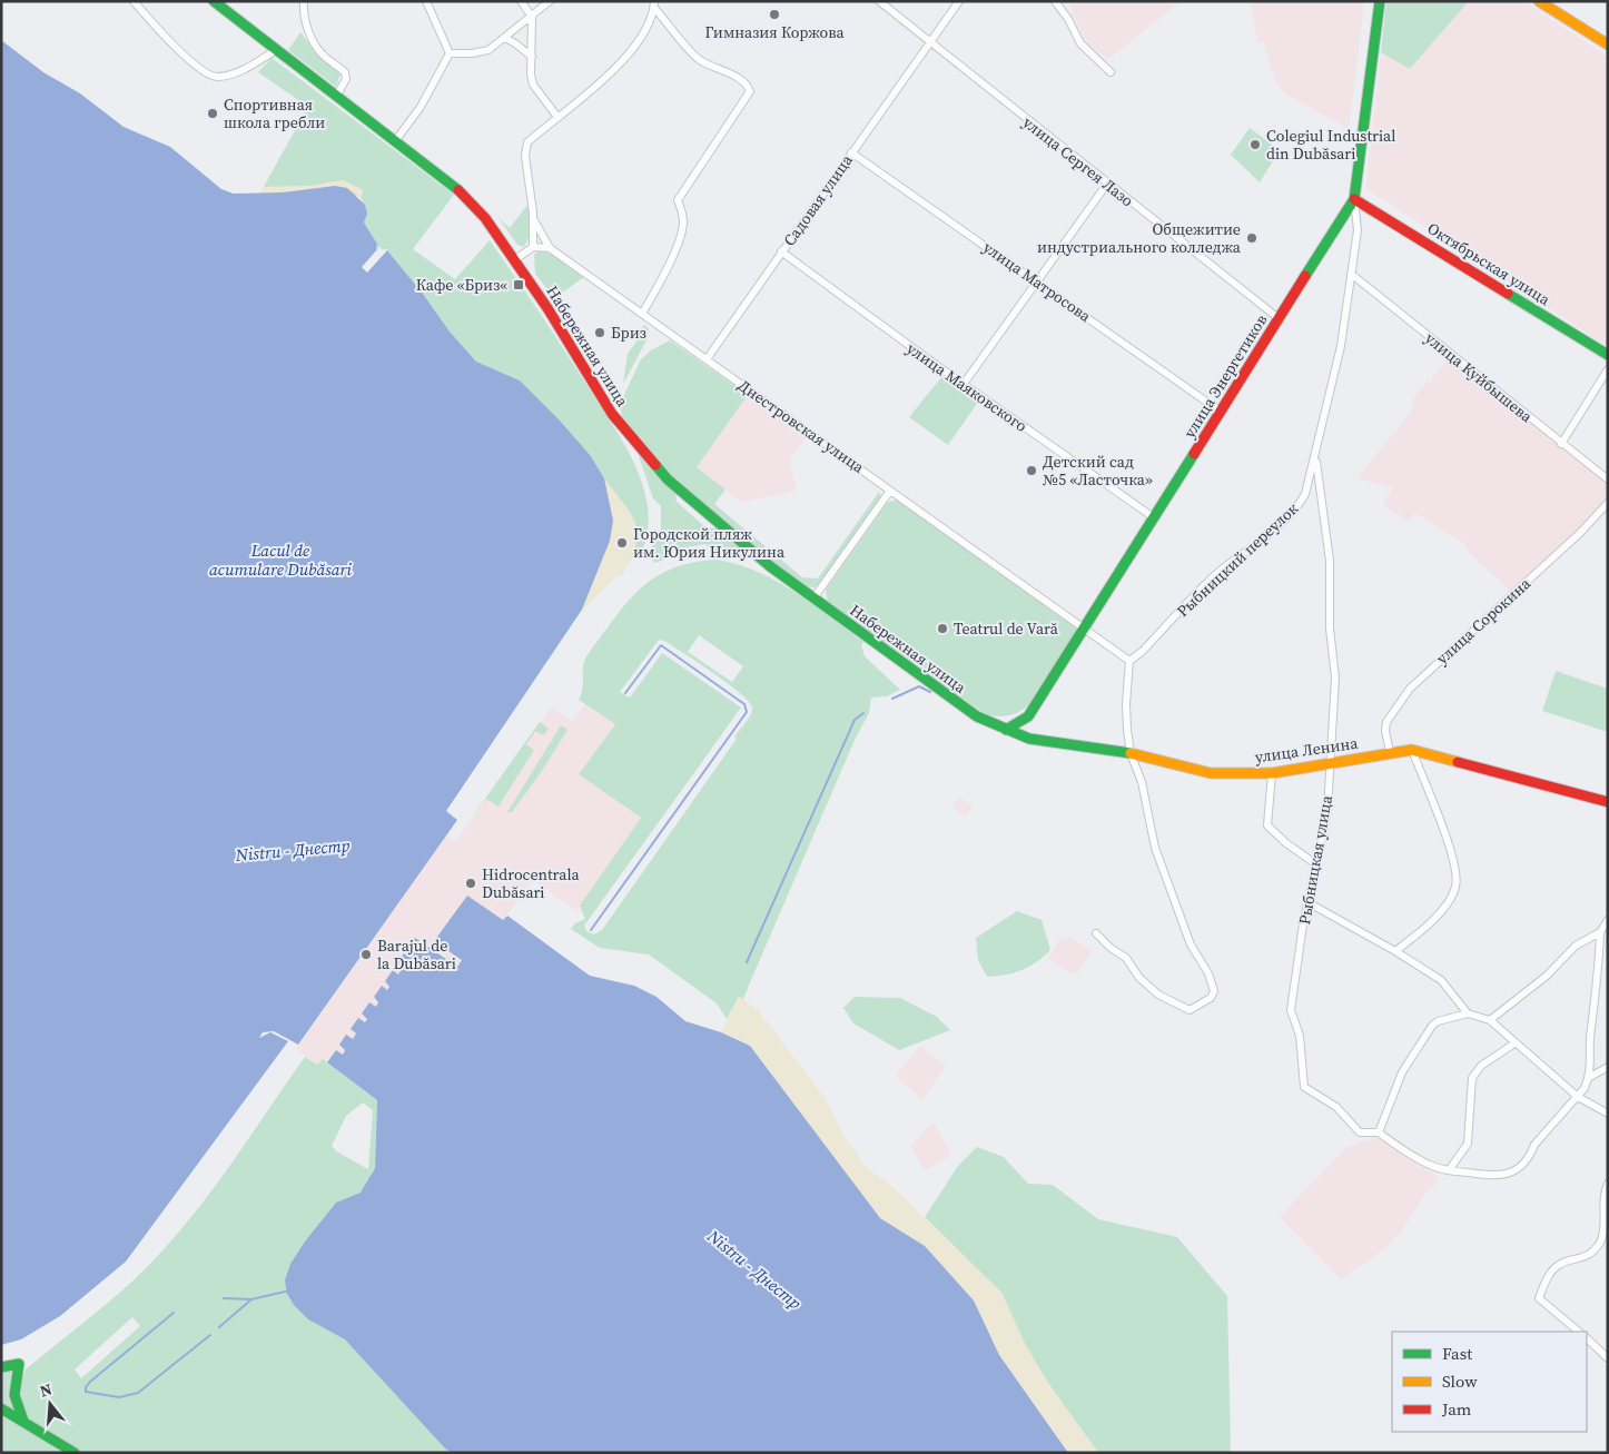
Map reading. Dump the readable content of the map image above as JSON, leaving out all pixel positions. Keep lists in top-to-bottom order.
{
  "streets": {
    "street": [
      "улица Сергея Лазо",
      "Садовая улица",
      "Октябрьская улица",
      "улица Матросова",
      "Набережная улица",
      "улица Энергетиков",
      "улица Куйбышева",
      "улица Маяковского",
      "Днестровская улица",
      "Рыбницкий переулок",
      "улица Сорокина",
      "улица Ленина",
      "Рыбницкая улица"
    ]
  },
  "crossings": [
    ["улица Сергея Лазо", "Садовая улица"],
    ["улица Сергея Лазо", "улица Энергетиков"],
    ["Садовая улица", "улица Матросова"],
    ["Садовая улица", "улица Маяковского"],
    ["Садовая улица", "Днестровская улица"],
    ["Октябрьская улица", "улица Энергетиков"],
    ["Октябрьская улица", "Рыбницкий переулок"],
    ["улица Матросова", "улица Энергетиков"],
    ["Набережная улица", "улица Энергетиков"],
    ["Набережная улица", "улица Ленина"],
    ["улица Энергетиков", "улица Маяковского"],
    ["улица Энергетиков", "Днестровская улица"],
    ["улица Энергетиков", "Рыбницкий переулок"],
    ["улица Энергетиков", "улица Ленина"],
    ["улица Куйбышева", "Рыбницкий переулок"],
    ["Днестровская улица", "Рыбницкий переулок"],
    ["Рыбницкий переулок", "Рыбницкая улица"],
    ["улица Сорокина", "улица Ленина"],
    ["улица Ленина", "Рыбницкая улица"]
  ],
  "water": ["Lacul de acumulare Dubăsari", "Nistru - Днестр"],
  "places": {
    "other": [
      "Гимназия Коржова",
      "Спортивная школа гребли",
      "Colegiul Industrial din Dubăsari",
      "Общежитие индустриального колледжа",
      "Бриз",
      "Детский сад №5 «Ласточка»",
      "Городской пляж им. Юрия Никулина",
      "Teatrul de Vară",
      "Hidrocentrala Dubăsari",
      "Barajul de la Dubăsari"
    ],
    "transit": ["Кафе «Бриз«"]
  },
  "legend": ["Fast", "Slow", "Jam"],
  "north": "top"
}
